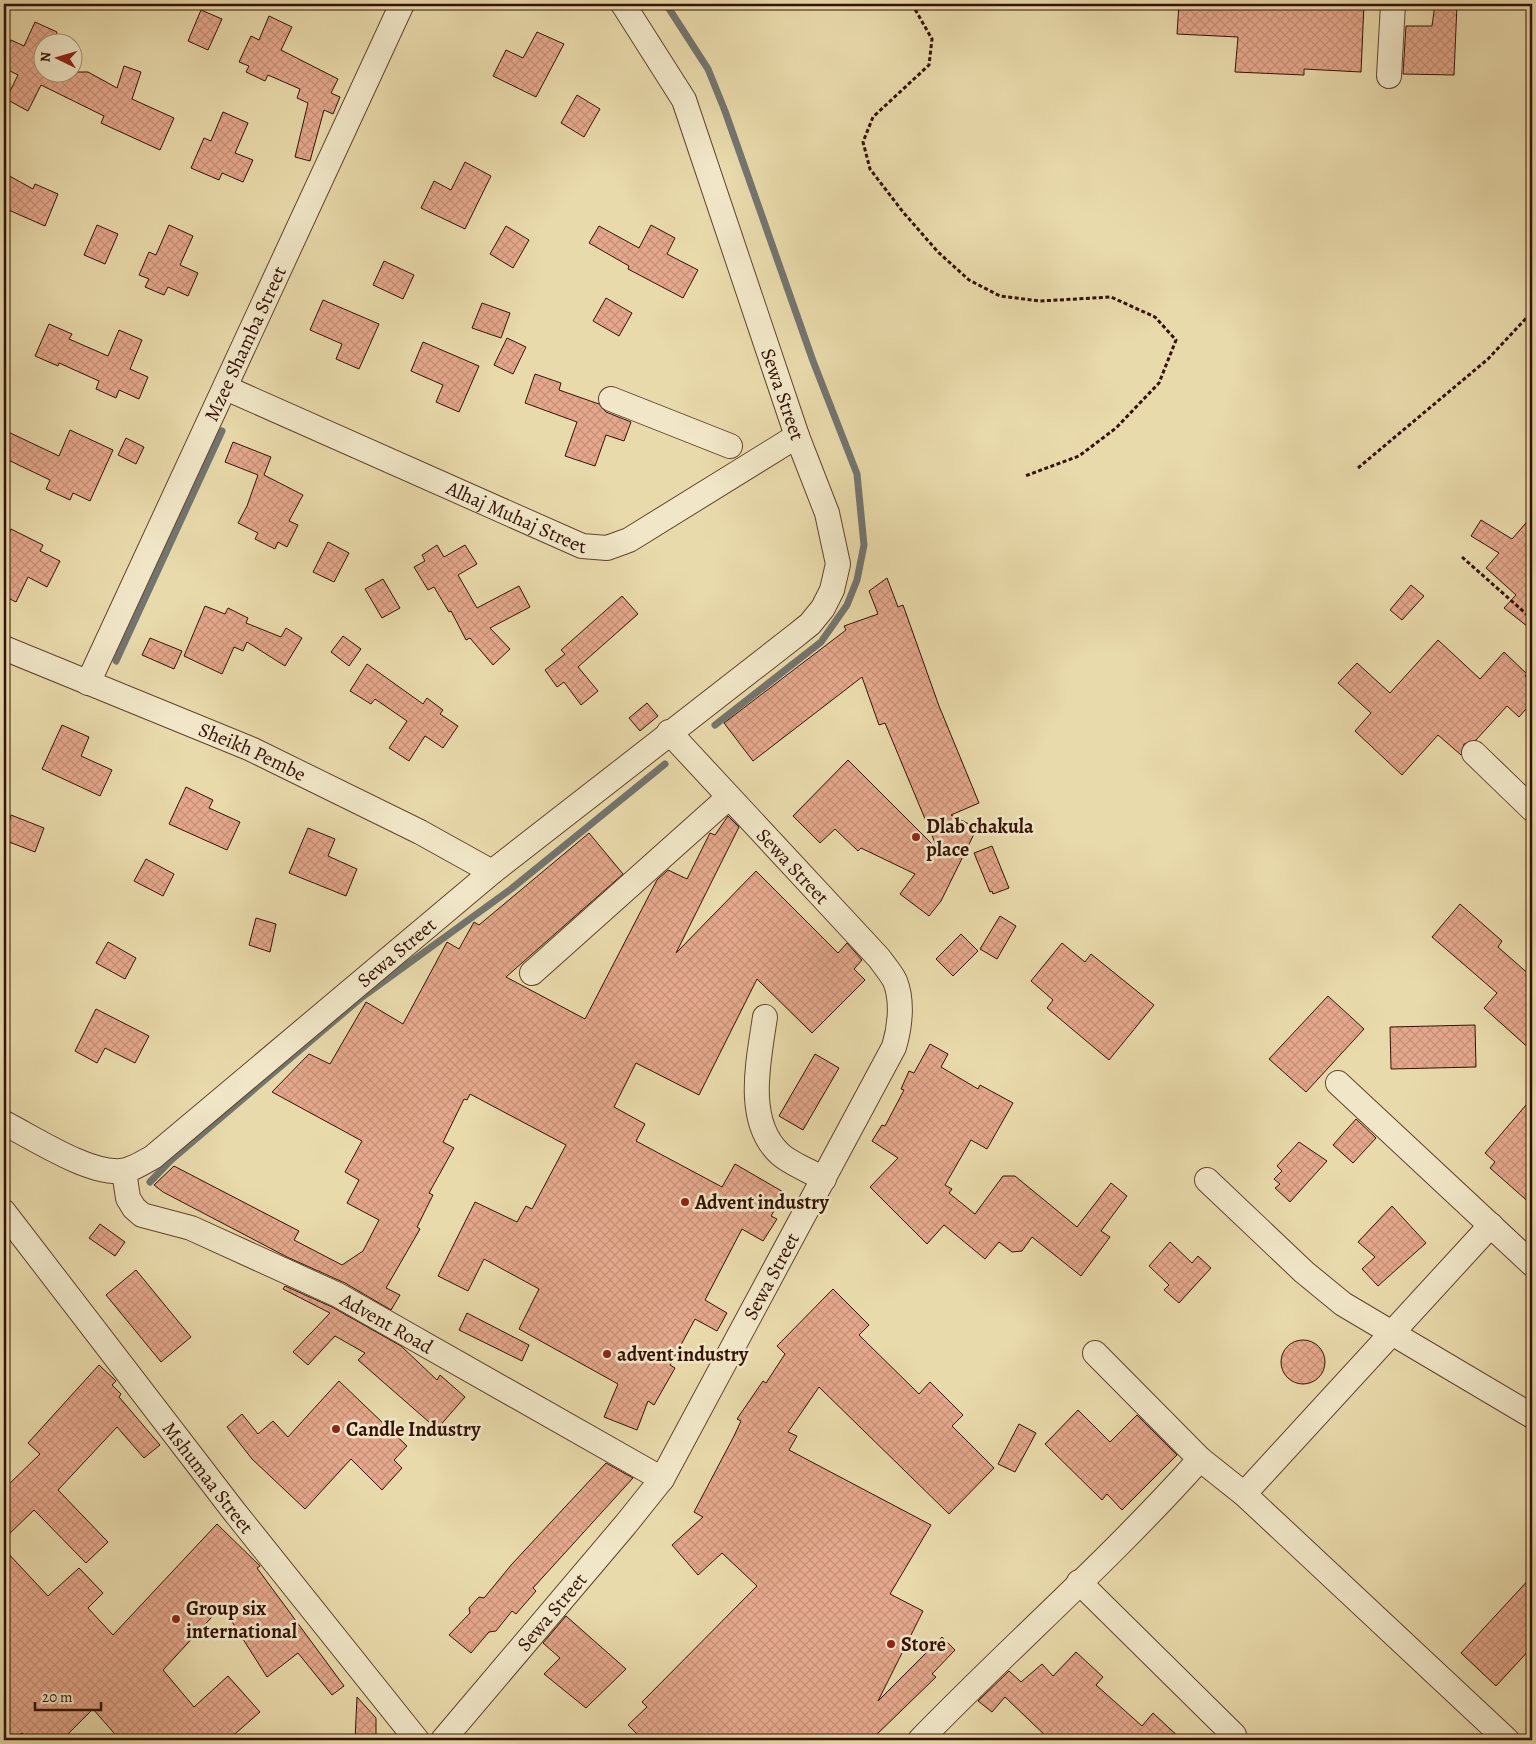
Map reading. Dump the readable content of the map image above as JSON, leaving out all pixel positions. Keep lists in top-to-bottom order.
{
  "streets": {
    "street": [
      "Mzee Shamba Street",
      "Sewa Street",
      "Alhaj Muhaj Street",
      "Sheikh Pembe",
      "Advent Road",
      "Mshumaa Street"
    ]
  },
  "crossings": [
    ["Mzee Shamba Street", "Alhaj Muhaj Street"],
    ["Mzee Shamba Street", "Sheikh Pembe"],
    ["Sewa Street", "Alhaj Muhaj Street"],
    ["Sewa Street", "Sheikh Pembe"],
    ["Sewa Street", "Advent Road"]
  ],
  "places": [
    "Dlab chakula place",
    "Advent industry",
    "advent industry",
    "Candle Industry",
    "Group six international",
    "Store"
  ],
  "scale_bar": "20 m",
  "north": "left"
}
